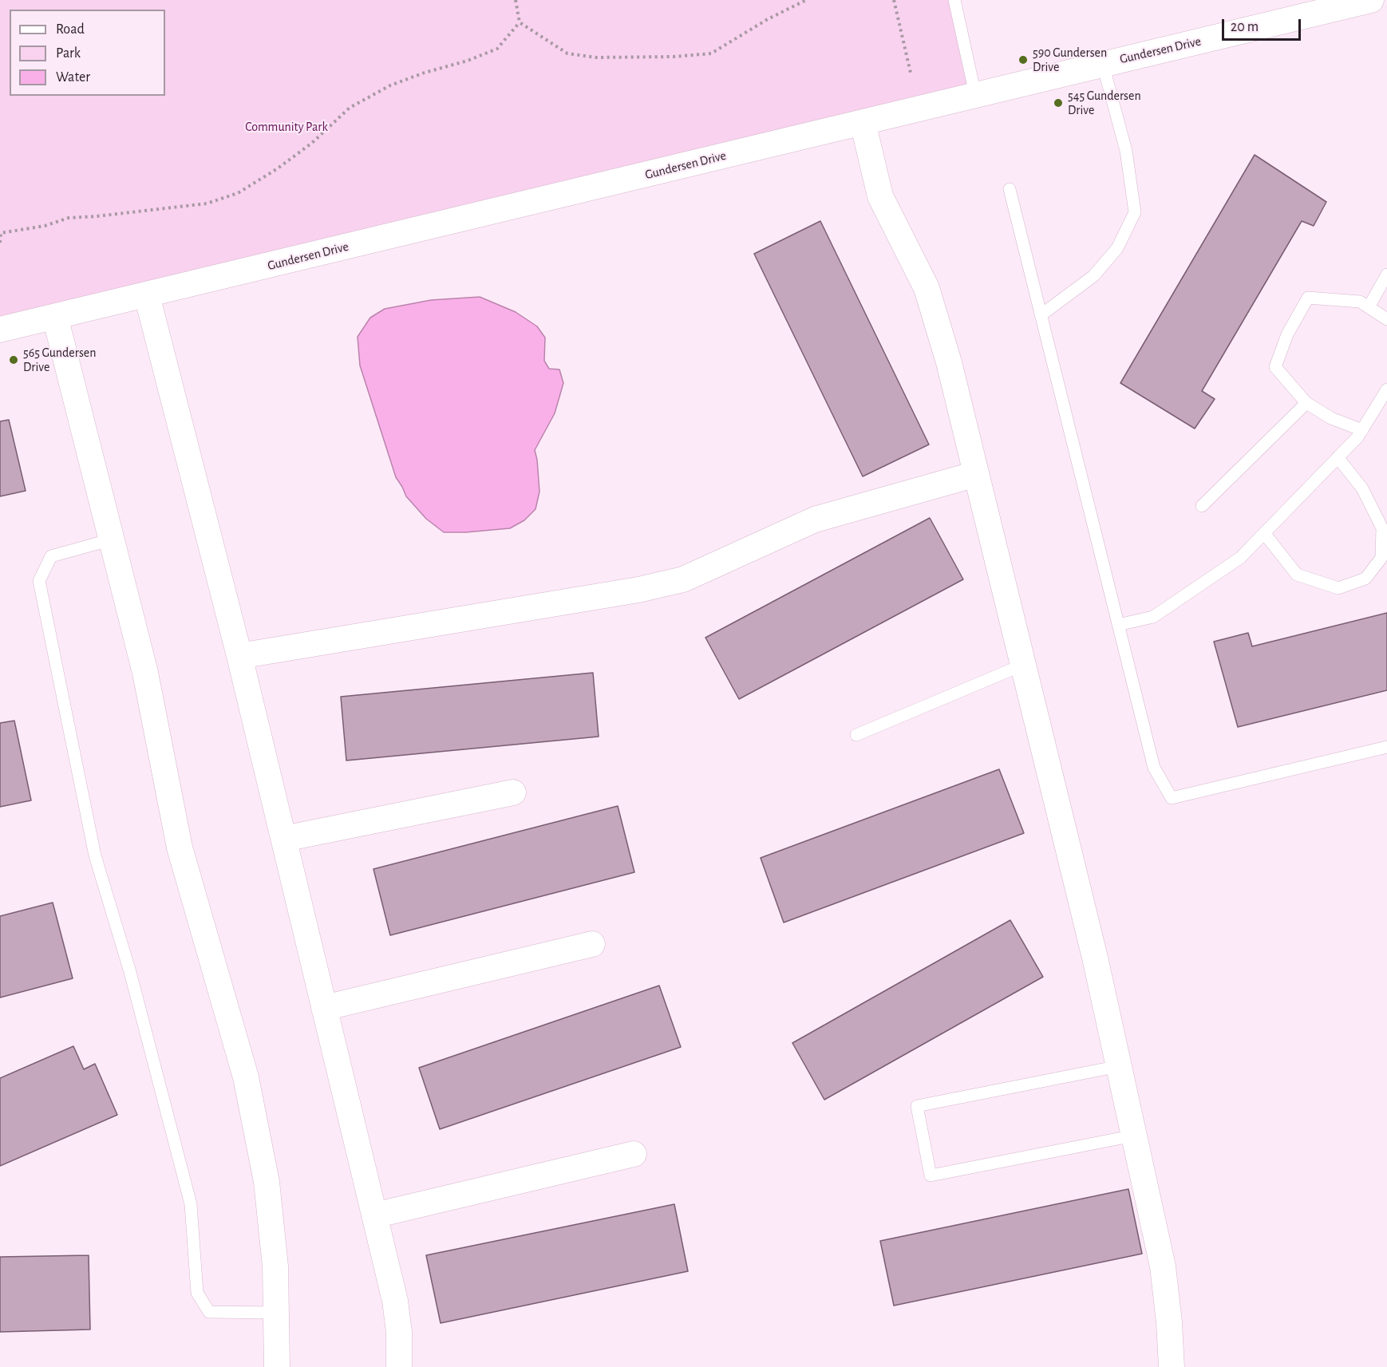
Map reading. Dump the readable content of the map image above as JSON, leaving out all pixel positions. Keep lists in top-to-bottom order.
{
  "streets": {
    "street": ["Gundersen Drive"]
  },
  "parks": ["Community Park"],
  "places": ["590 Gundersen Drive", "545 Gundersen Drive", "565 Gundersen Drive"],
  "legend": ["Road", "Park", "Water"],
  "scale_bar": "20 m"
}
